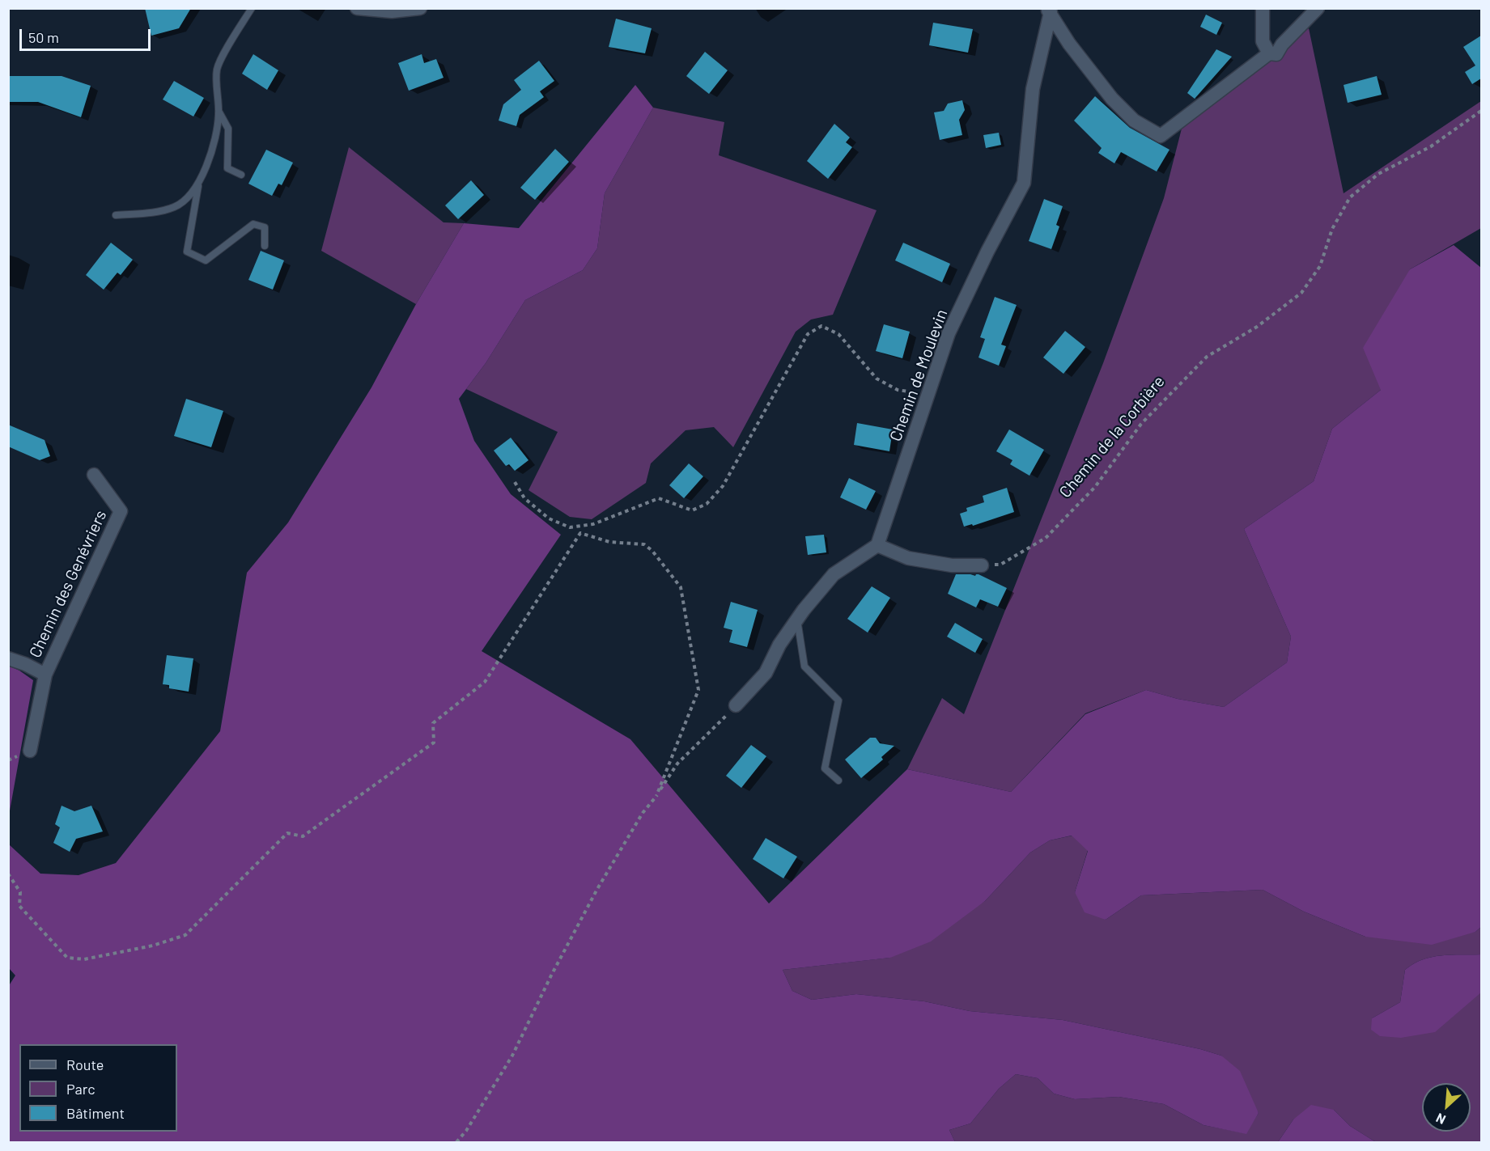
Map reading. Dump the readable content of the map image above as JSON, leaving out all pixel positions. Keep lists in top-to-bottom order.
{
  "streets": {
    "street": ["Chemin de Moulevin", "Chemin des Genévriers"],
    "path": ["Chemin de la Corbière"]
  },
  "legend": ["Route", "Parc", "Bâtiment"],
  "scale_bar": "50 m",
  "north": "bottom left"
}
